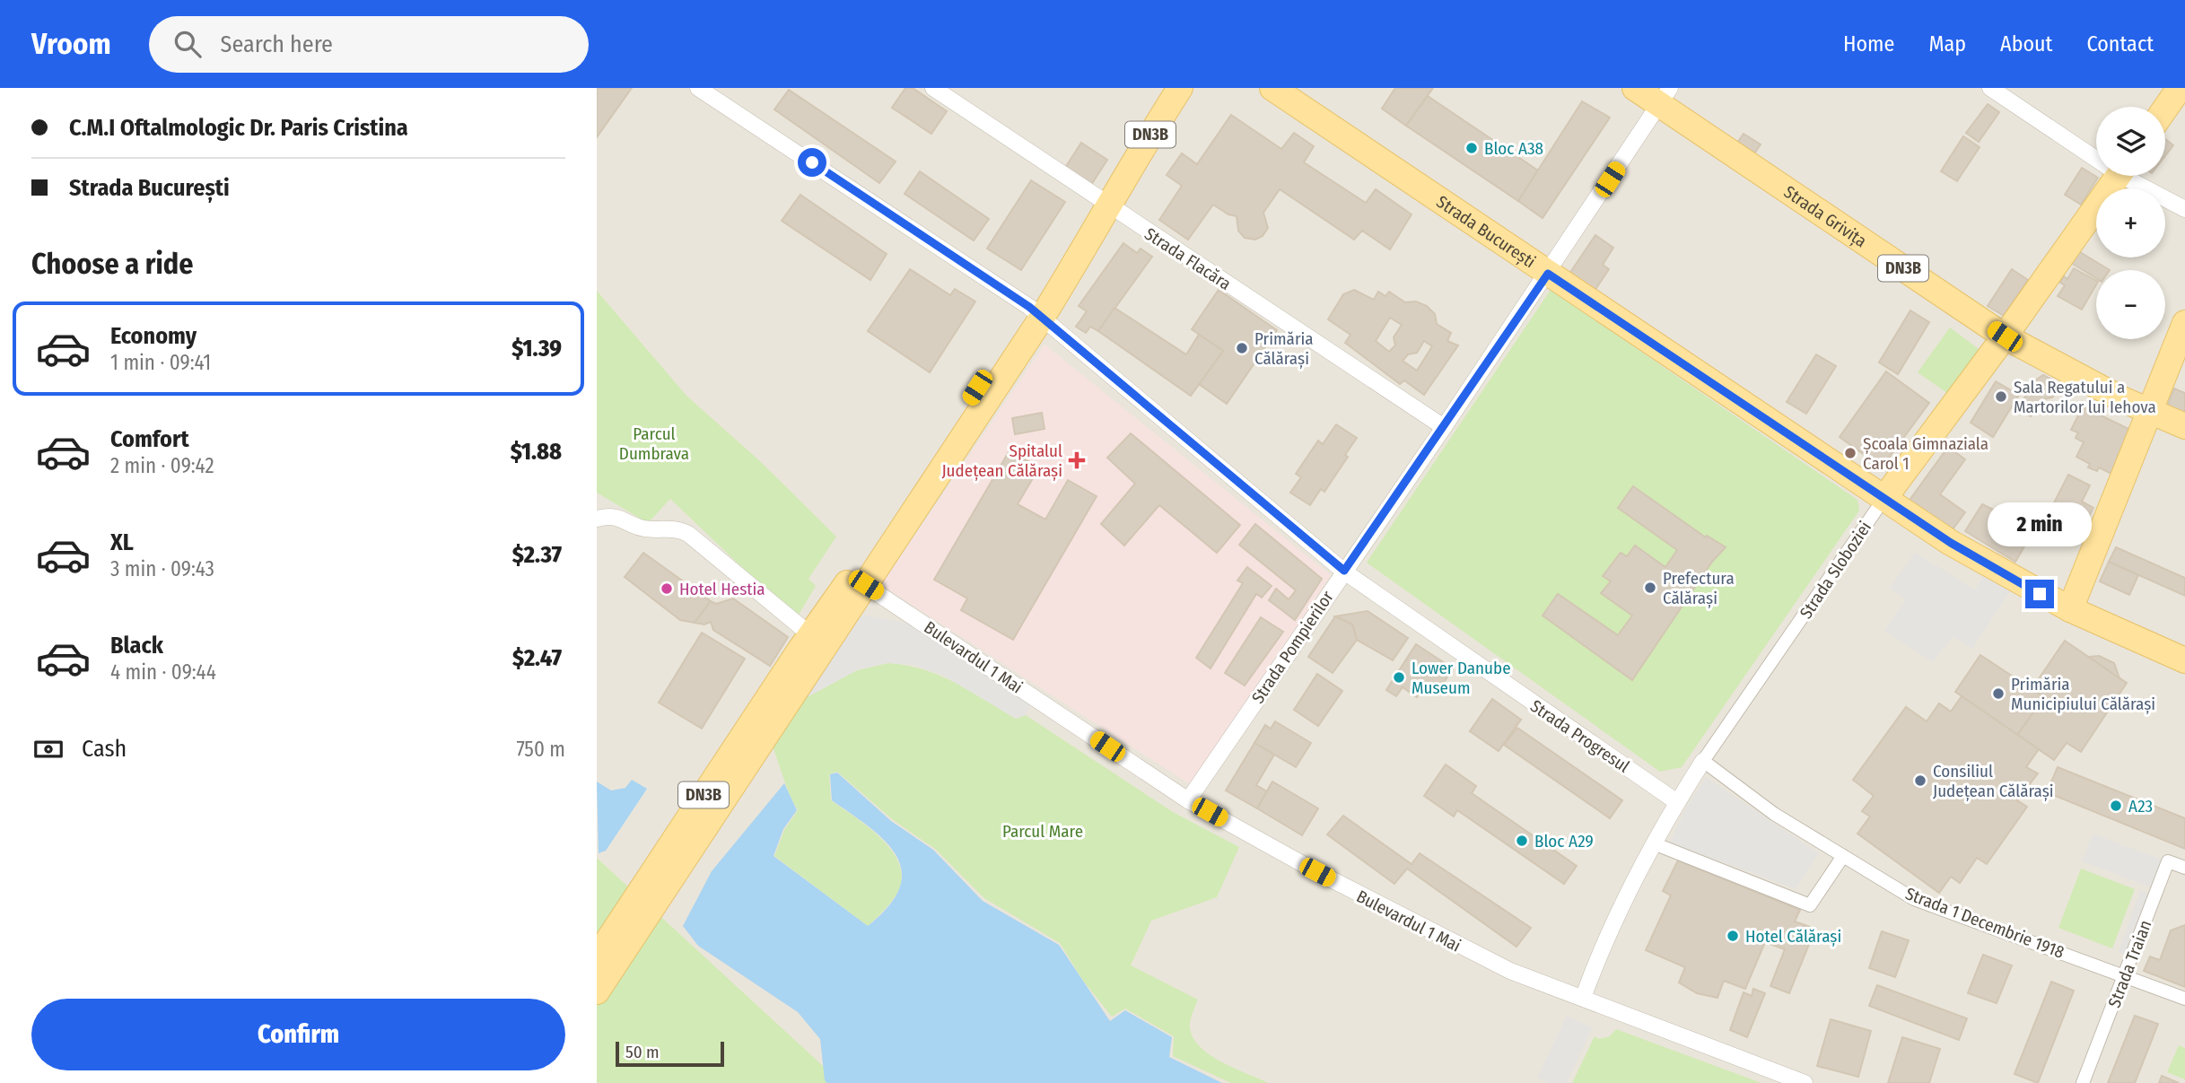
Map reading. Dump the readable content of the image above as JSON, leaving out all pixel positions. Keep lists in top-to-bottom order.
{
  "streets": {
    "main road": [
      "DN3B",
      "Strada Grivița",
      "Strada București",
      "Strada Sloboziei"
    ],
    "street": [
      "Strada Flacăra",
      "Strada Pompierilor",
      "Bulevardul 1 Mai",
      "Strada Progresul",
      "Strada 1 Decembrie 1918",
      "Strada Traian"
    ]
  },
  "crossings": [
    ["DN3B", "Strada Flacăra"],
    ["DN3B", "Bulevardul 1 Mai"],
    ["DN3B", "Strada Progresul"],
    ["Strada Grivița", "Strada Sloboziei"],
    ["Strada Grivița", "Strada Pompierilor"],
    ["Strada București", "Strada Sloboziei"],
    ["Strada București", "Strada Pompierilor"],
    ["Strada Flacăra", "Strada Pompierilor"],
    ["Strada Sloboziei", "Bulevardul 1 Mai"],
    ["Strada Sloboziei", "Strada Progresul"],
    ["Strada Sloboziei", "Strada 1 Decembrie 1918"],
    ["Strada Pompierilor", "Bulevardul 1 Mai"],
    ["Strada Pompierilor", "Strada Progresul"],
    ["Strada 1 Decembrie 1918", "Strada Traian"]
  ],
  "parks": ["Parcul Dumbrava", "Parcul Mare"],
  "places": {
    "other": [
      "Bloc A38",
      "Primăria Călărași",
      "Sala Regatului a Martorilor lui Iehova",
      "Școala Gimnaziala Carol 1",
      "Prefectura Călărași",
      "Hotel Hestia",
      "Lower Danube Museum",
      "Primăria Municipiului Călărași",
      "Consiliul Județean Călărași",
      "A23",
      "Bloc A29",
      "Hotel Călărași"
    ],
    "health": ["Spitalul Județean Călărași"]
  },
  "scale_bar": "50 m",
  "page": {
    "header": "Vroom",
    "search": "Search here",
    "nav": [
      "Home",
      "Map",
      "About",
      "Contact"
    ],
    "banner": ["C.M.I Oftalmologic Dr. Paris Cristina", "Strada București"],
    "map_buttons": ["+", "−"],
    "heading": "Choose a ride",
    "list": [
      {
        "name": "Economy",
        "note": "1 min · 09:41",
        "value": "$1.39"
      },
      {
        "name": "Comfort",
        "note": "2 min · 09:42",
        "value": "$1.88"
      },
      {
        "name": "XL",
        "note": "3 min · 09:43",
        "value": "$2.37"
      },
      {
        "name": "Black",
        "note": "4 min · 09:44",
        "value": "$2.47"
      }
    ],
    "bubble": "2 min",
    "pay": ["Cash", "750 m"],
    "buttons": "Confirm",
    "scale": "50 m"
  }
}
